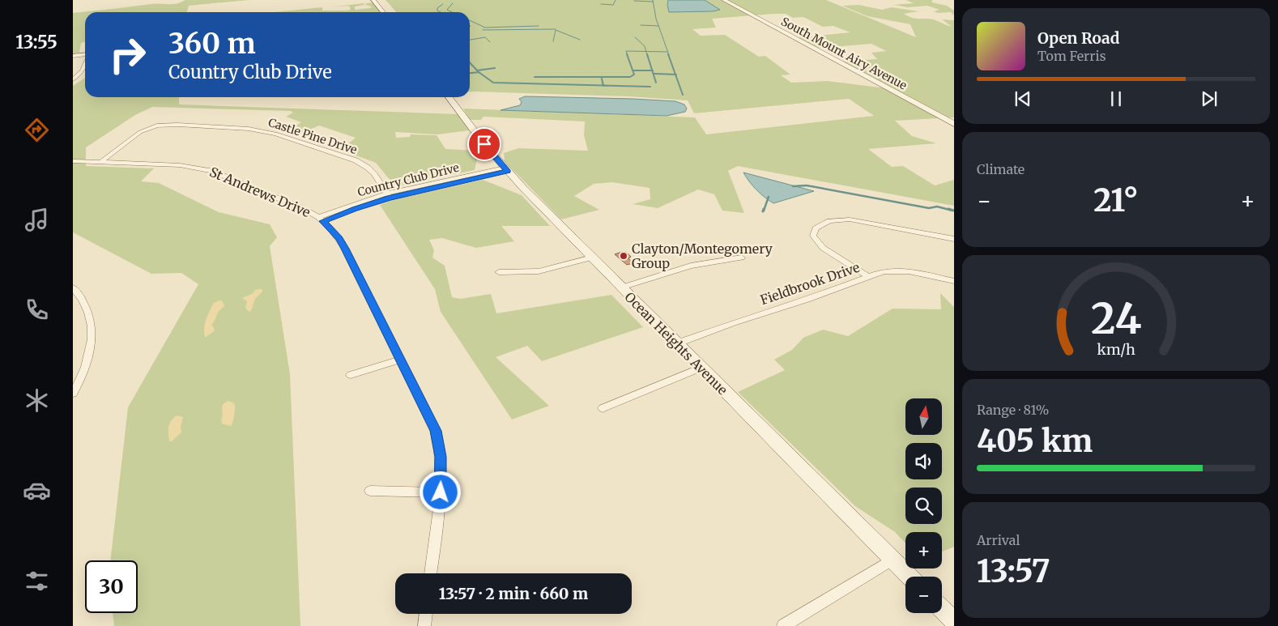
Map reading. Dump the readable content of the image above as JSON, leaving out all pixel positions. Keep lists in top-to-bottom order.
{
  "streets": {
    "main road": ["Ocean Heights Avenue"],
    "street": [
      "South Mount Airy Avenue",
      "Castle Pine Drive",
      "Country Club Drive",
      "St Andrews Drive",
      "Fieldbrook Drive"
    ]
  },
  "crossings": [
    ["Castle Pine Drive", "Country Club Drive"],
    ["Castle Pine Drive", "St Andrews Drive"],
    ["Country Club Drive", "St Andrews Drive"],
    ["Country Club Drive", "Ocean Heights Avenue"],
    ["Fieldbrook Drive", "Ocean Heights Avenue"]
  ],
  "places": ["Clayton/Montegomery Group"],
  "north": "top",
  "page": {
    "tabs": "13:55",
    "turn": ["360 m", "Country Club Drive"],
    "song": ["Open Road", "Tom Ferris"],
    "tile": [
      "Climate",
      ["Range · 81%", "405 km"],
      ["Arrival", "13:57"]
    ],
    "heat": ["−", "21°", "+"],
    "map_buttons": ["+", "−"],
    "limit": "30",
    "trip": "13:57 · 2 min · 660 m",
    "gauge": ["24", "km/h"]
  }
}
